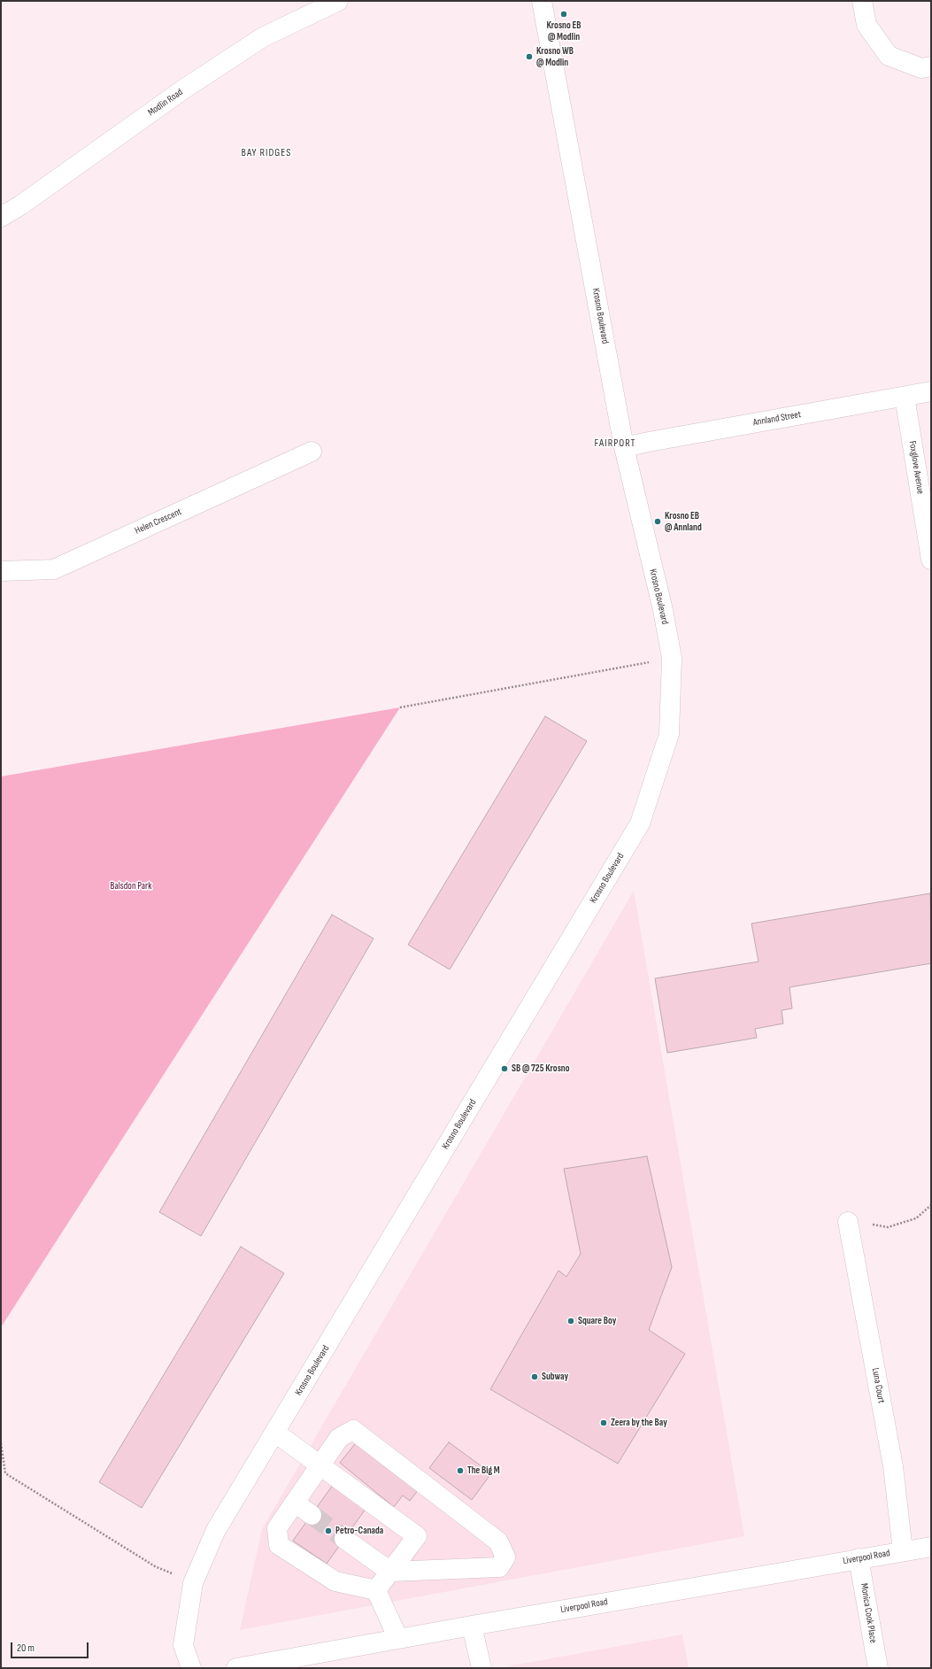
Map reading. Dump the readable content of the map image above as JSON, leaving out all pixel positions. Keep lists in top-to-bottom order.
{
  "streets": {
    "street": [
      "Modlin Road",
      "Krosno Boulevard",
      "Annland Street",
      "Foxglove Avenue",
      "Helen Crescent",
      "Luna Court",
      "Liverpool Road",
      "Monica Cook Place"
    ]
  },
  "crossings": [
    ["Krosno Boulevard", "Annland Street"],
    ["Annland Street", "Foxglove Avenue"],
    ["Luna Court", "Liverpool Road"],
    ["Liverpool Road", "Monica Cook Place"]
  ],
  "districts": ["BAY RIDGES", "FAIRPORT"],
  "parks": ["Balsdon Park"],
  "places": [
    "Krosno EB @ Modlin",
    "Krosno WB @ Modlin",
    "Krosno EB @ Annland",
    "SB @ 725 Krosno",
    "Square Boy",
    "Subway",
    "Zeera by the Bay",
    "The Big M",
    "Petro-Canada"
  ],
  "scale_bar": "20 m"
}
